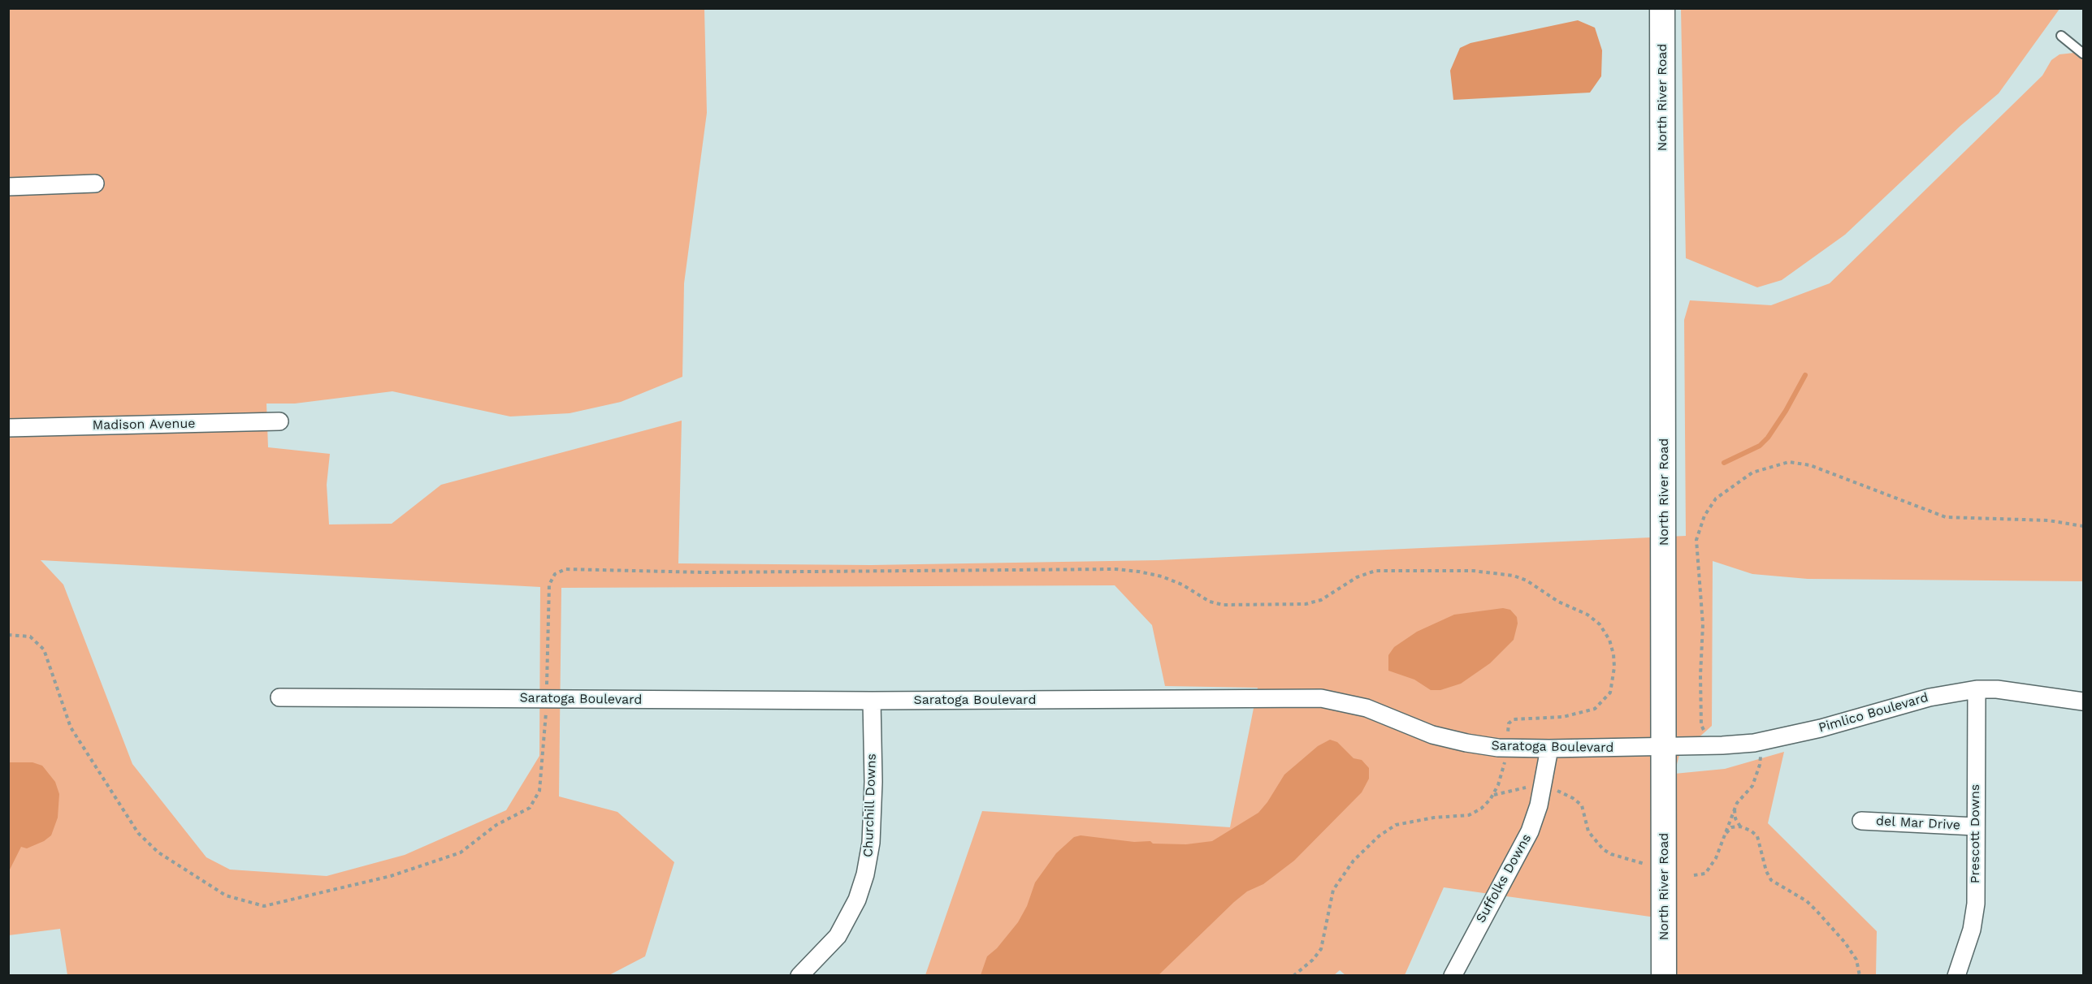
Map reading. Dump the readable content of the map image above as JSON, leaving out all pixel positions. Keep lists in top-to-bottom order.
{
  "streets": {
    "street": [
      "North River Road",
      "Madison Avenue",
      "Saratoga Boulevard",
      "Pimlico Boulevard",
      "Churchill Downs",
      "del Mar Drive",
      "Prescott Downs",
      "Suffolks Downs"
    ]
  },
  "crossings": [
    ["North River Road", "Saratoga Boulevard"],
    ["North River Road", "Pimlico Boulevard"],
    ["Saratoga Boulevard", "Pimlico Boulevard"],
    ["Saratoga Boulevard", "Churchill Downs"],
    ["Saratoga Boulevard", "Suffolks Downs"],
    ["Pimlico Boulevard", "Prescott Downs"],
    ["del Mar Drive", "Prescott Downs"]
  ]
}
